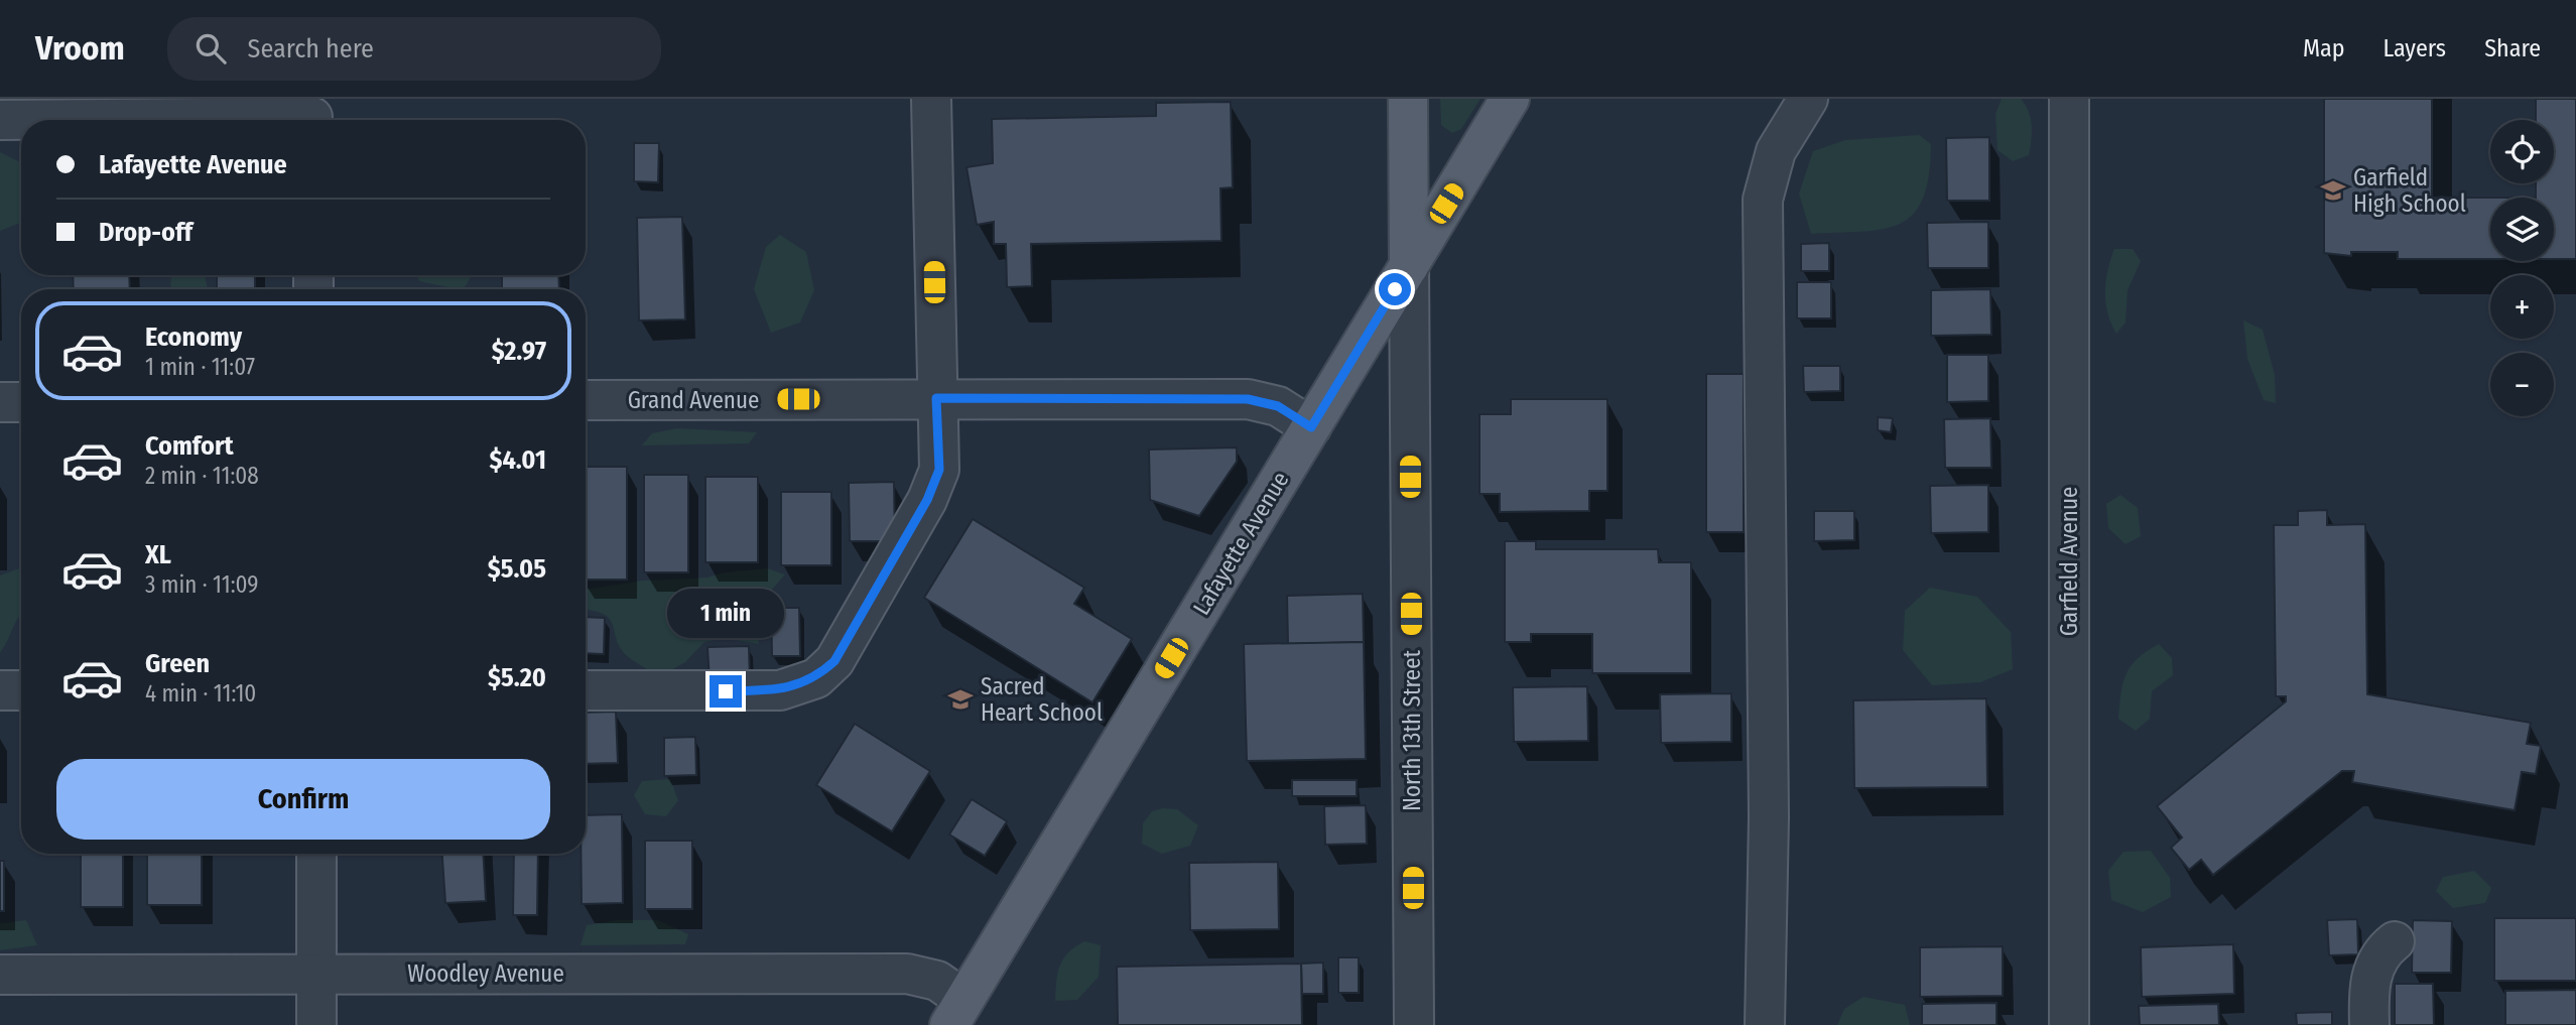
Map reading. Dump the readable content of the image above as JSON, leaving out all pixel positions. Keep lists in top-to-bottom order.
{
  "streets": {
    "main road": ["Lafayette Avenue", "North 13th Street"],
    "street": ["Grand Avenue", "Garfield Avenue", "Woodley Avenue"]
  },
  "crossings": [
    ["Grand Avenue", "Lafayette Avenue"],
    ["Lafayette Avenue", "North 13th Street"],
    ["Lafayette Avenue", "Woodley Avenue"]
  ],
  "places": {
    "school or university": ["Garfield High School", "Sacred Heart School"]
  },
  "page": {
    "header": "Vroom",
    "search": "Search here",
    "nav": ["Map", "Layers", "Share"],
    "map_buttons": ["+", "−"],
    "banner": ["Lafayette Avenue", "Drop-off"],
    "list": [
      {
        "name": "Economy",
        "note": "1 min · 11:07",
        "value": "$2.97"
      },
      {
        "name": "Comfort",
        "note": "2 min · 11:08",
        "value": "$4.01"
      },
      {
        "name": "XL",
        "note": "3 min · 11:09",
        "value": "$5.05"
      },
      {
        "name": "Green",
        "note": "4 min · 11:10",
        "value": "$5.20"
      }
    ],
    "bubble": "1 min",
    "buttons": "Confirm"
  }
}
